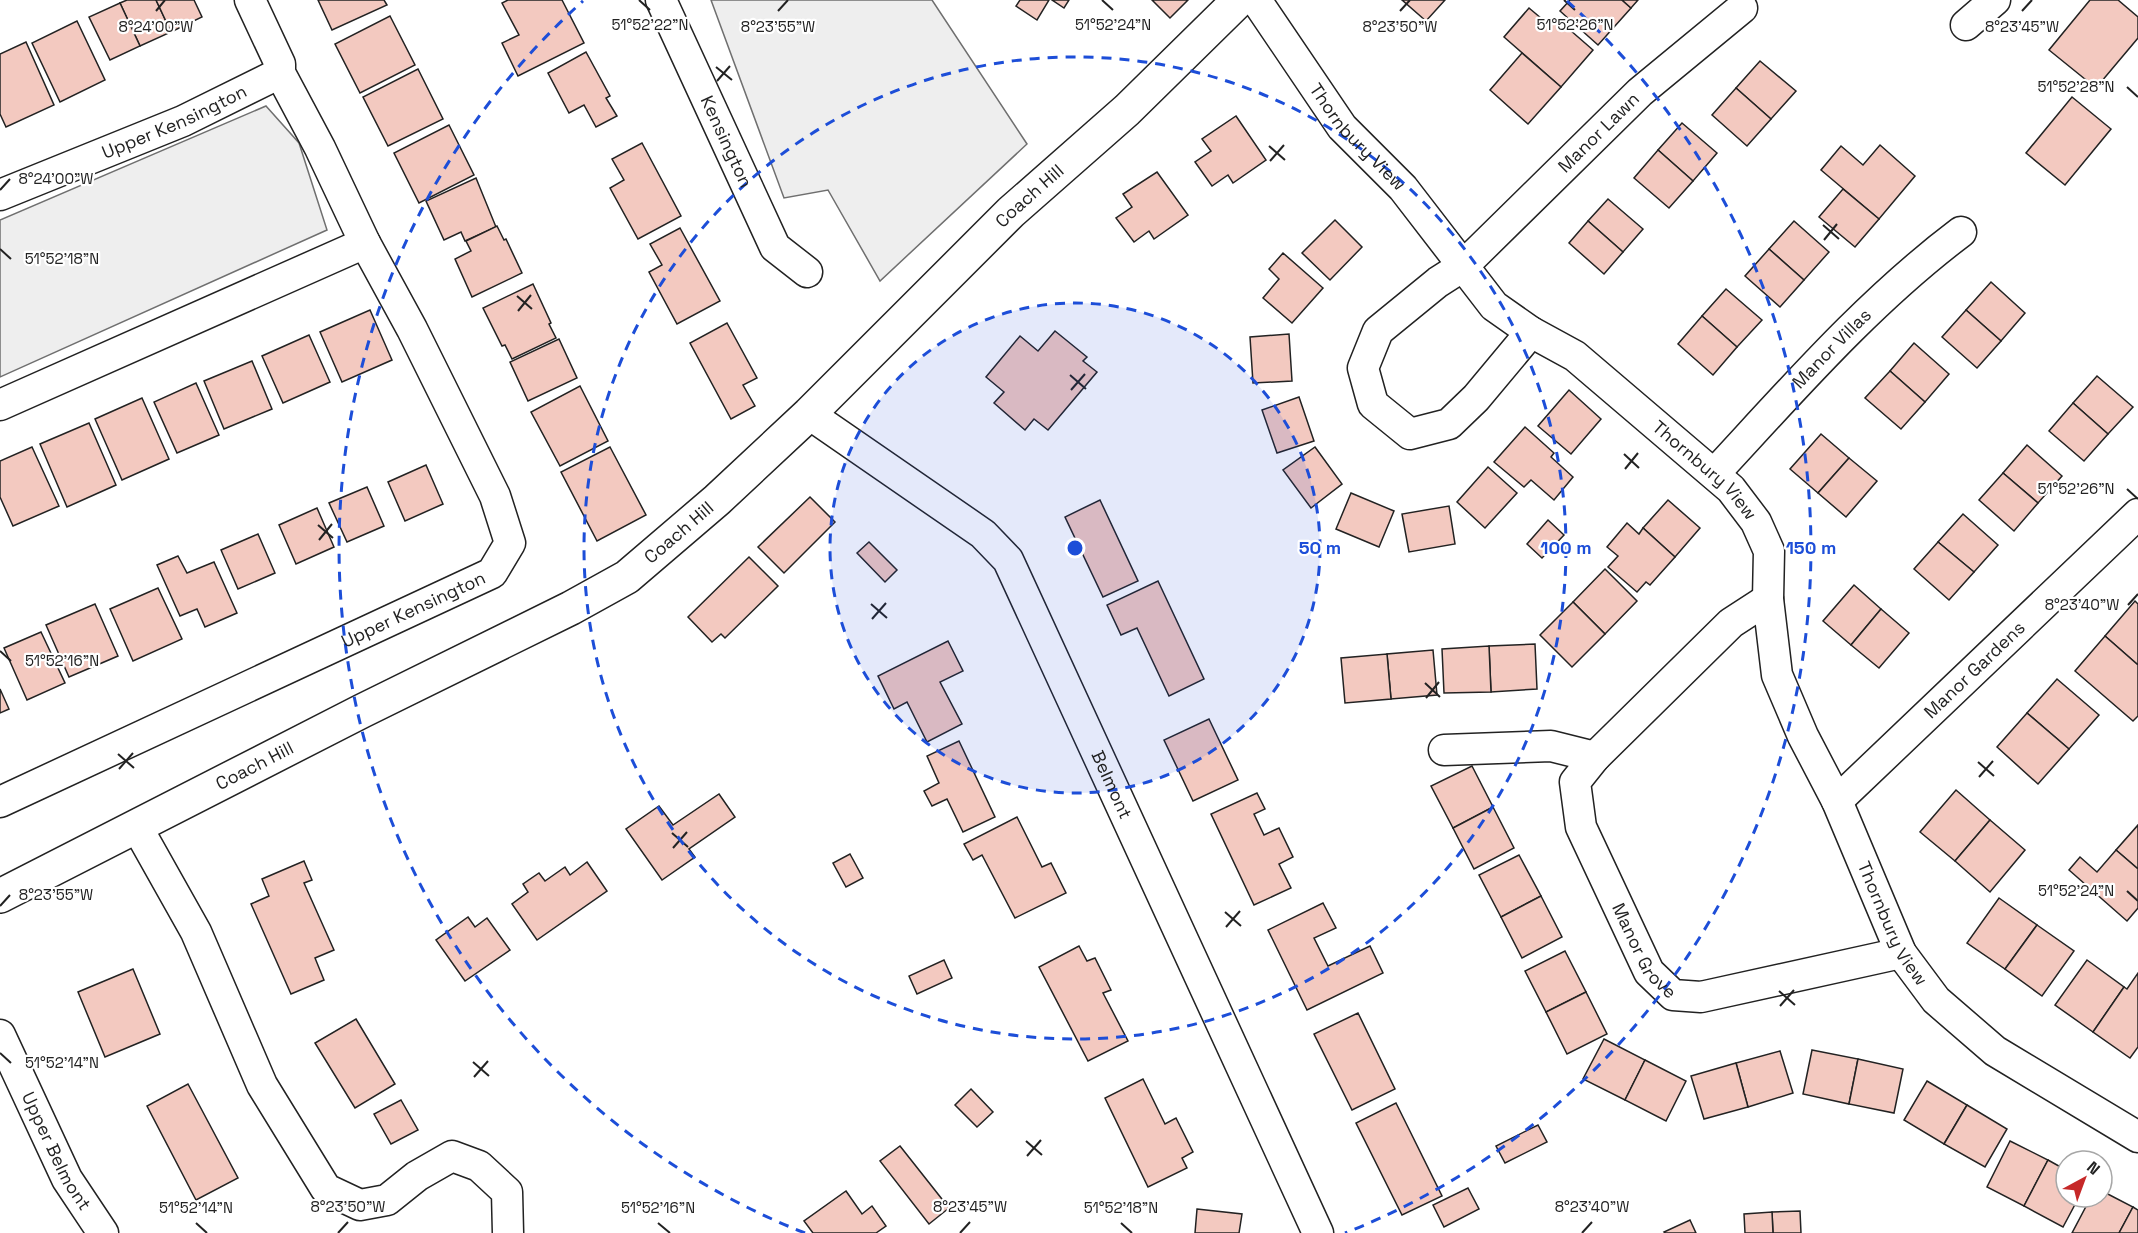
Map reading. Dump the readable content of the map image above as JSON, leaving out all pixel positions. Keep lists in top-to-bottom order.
{
  "streets": {
    "street": [
      "Upper Kensington",
      "Manor Lawn",
      "Thornbury View",
      "Kensington",
      "Coach Hill",
      "Manor Villas",
      "Manor Gardens",
      "Belmont",
      "Manor Grove",
      "Upper Belmont"
    ]
  },
  "crossings": [
    ["Manor Lawn", "Thornbury View"],
    ["Thornbury View", "Manor Villas"],
    ["Thornbury View", "Manor Gardens"],
    ["Thornbury View", "Manor Grove"],
    ["Coach Hill", "Belmont"]
  ],
  "north": "top right",
  "coordinates": [
    "51°52'22\"N",
    "51°52'24\"N",
    "51°52'26\"N",
    "8°23'50\"W",
    "8°23'45\"W",
    "8°24'00\"W",
    "8°23'55\"W",
    "51°52'28\"N",
    "51°52'18\"N",
    "8°23'40\"W",
    "51°52'16\"N",
    "51°52'14\"N"
  ],
  "rings": ["50 m", "100 m", "150 m"]
}
